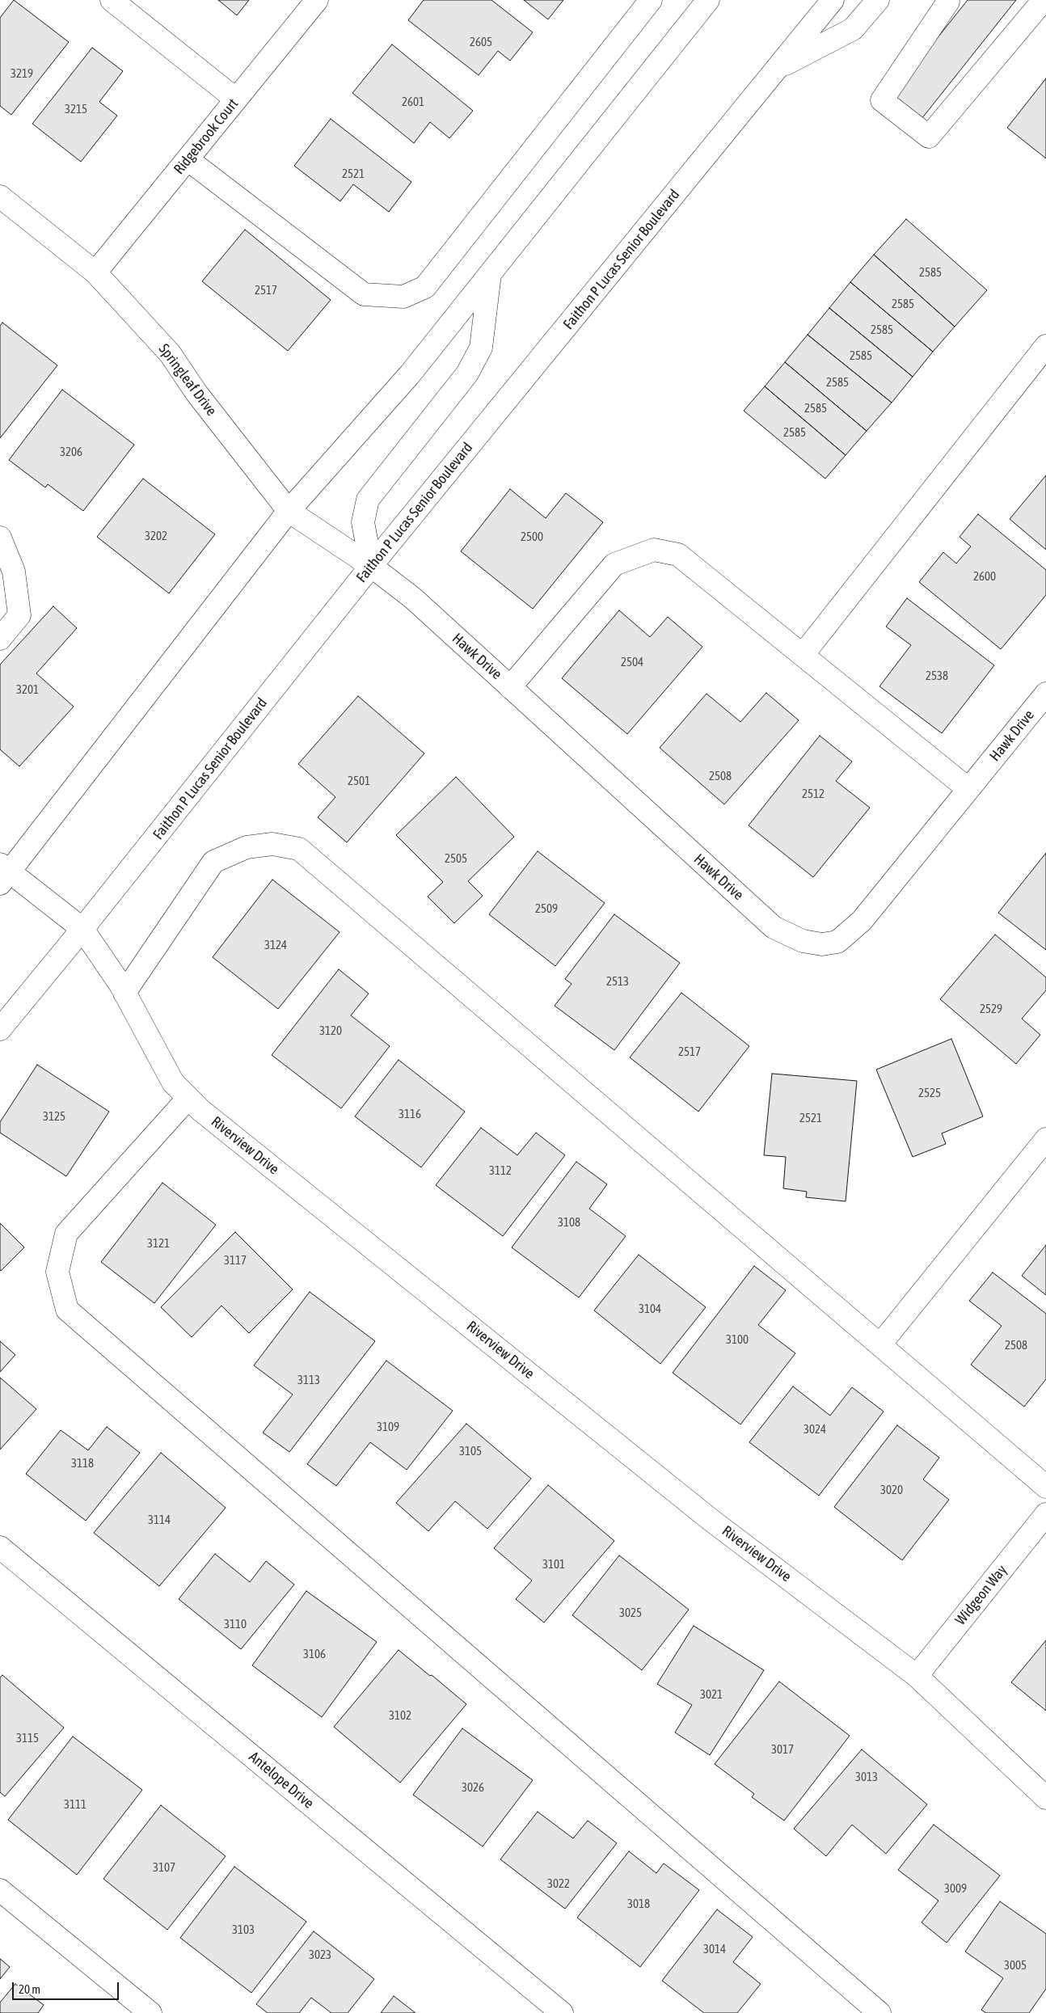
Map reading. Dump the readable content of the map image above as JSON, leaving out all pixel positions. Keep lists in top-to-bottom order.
{
  "streets": {
    "street": [
      "Ridgebrook Court",
      "Faithon P Lucas Senior Boulevard",
      "Springleaf Drive",
      "Hawk Drive",
      "Riverview Drive",
      "Widgeon Way",
      "Antelope Drive"
    ]
  },
  "crossings": [
    ["Ridgebrook Court", "Springleaf Drive"],
    ["Faithon P Lucas Senior Boulevard", "Springleaf Drive"],
    ["Faithon P Lucas Senior Boulevard", "Hawk Drive"],
    ["Faithon P Lucas Senior Boulevard", "Riverview Drive"],
    ["Springleaf Drive", "Hawk Drive"],
    ["Riverview Drive", "Widgeon Way"]
  ],
  "house_numbers": [
    "2605",
    "3219",
    "2601",
    "3215",
    "2521",
    "2585",
    "2517",
    "2585",
    "2585",
    "2585",
    "2585",
    "2585",
    "2585",
    "3206",
    "3202",
    "2500",
    "2600",
    "2504",
    "2538",
    "3201",
    "2508",
    "2501",
    "2512",
    "2505",
    "2509",
    "3124",
    "2513",
    "2529",
    "3120",
    "2517",
    "2525",
    "3116",
    "3125",
    "2521",
    "3112",
    "3108",
    "3121",
    "3117",
    "3104",
    "3100",
    "2508",
    "3113",
    "3109",
    "3024",
    "3105",
    "3118",
    "3020",
    "3114",
    "3101",
    "3025",
    "3110",
    "3106",
    "3021",
    "3102",
    "3115",
    "3017",
    "3013",
    "3026",
    "3111",
    "3107",
    "3022",
    "3009",
    "3018",
    "3103",
    "3014",
    "3023",
    "3005"
  ],
  "scale_bar": "20 m"
}
